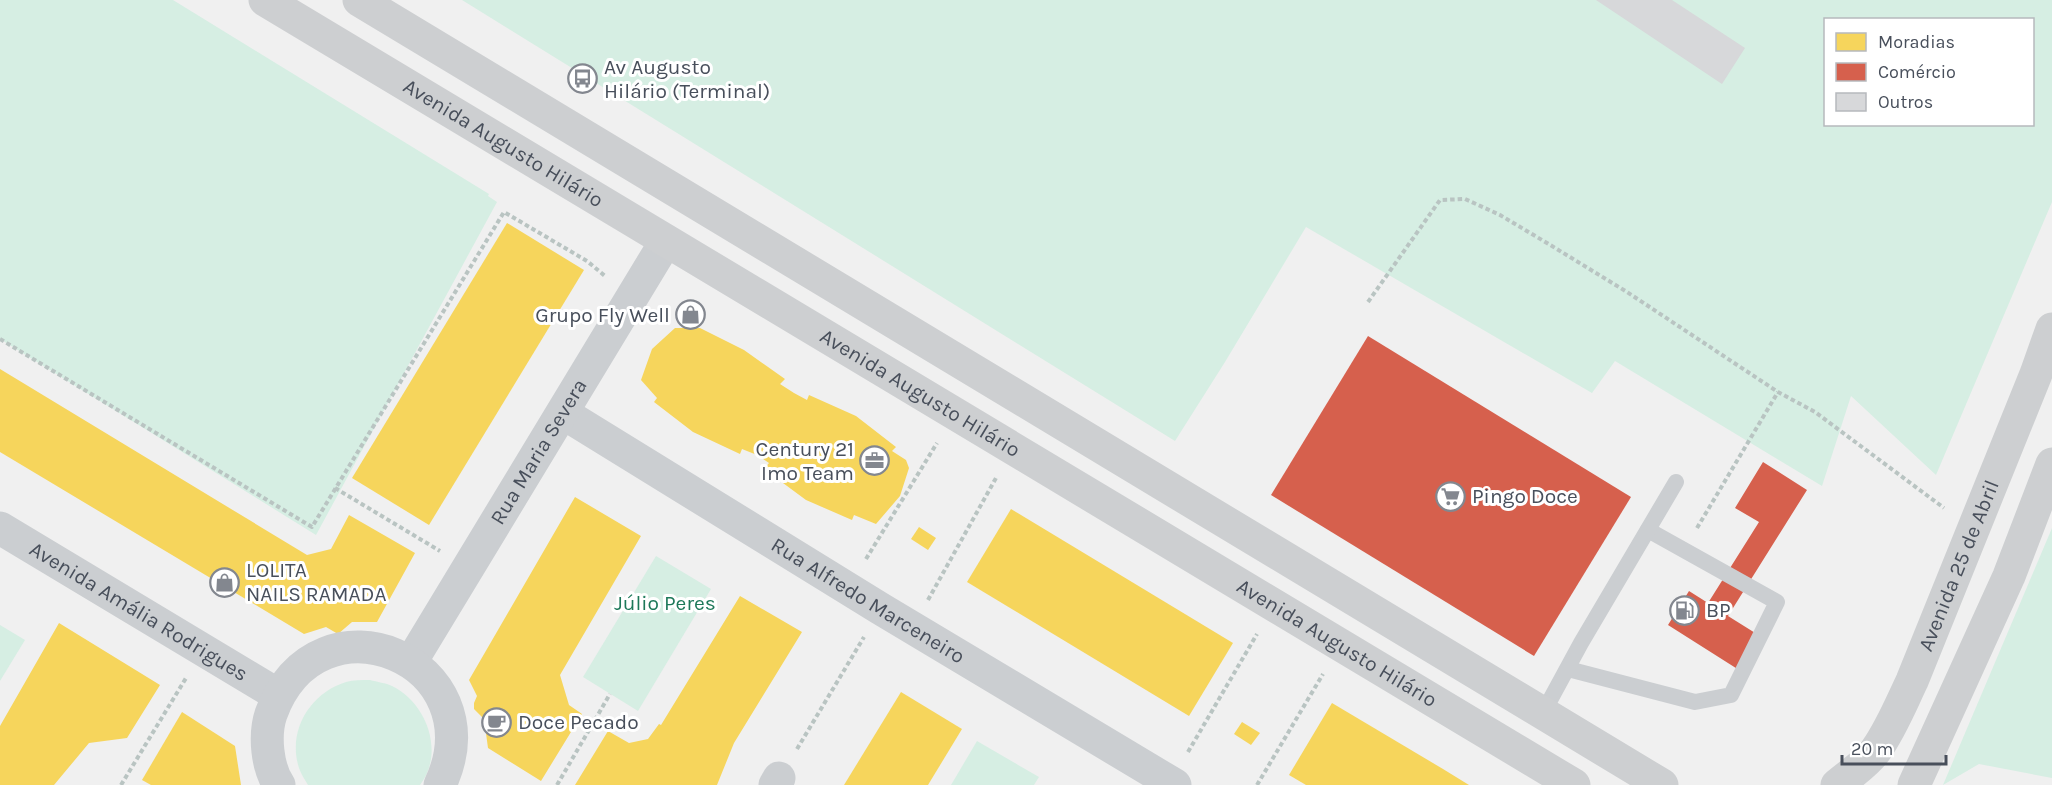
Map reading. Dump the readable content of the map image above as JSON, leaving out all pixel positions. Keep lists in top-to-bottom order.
{
  "streets": {
    "main road": ["Avenida Augusto Hilário", "Avenida 25 de Abril"],
    "street": ["Rua Maria Severa", "Rua Alfredo Marceneiro", "Avenida Amália Rodrigues"]
  },
  "crossings": [
    ["Avenida Augusto Hilário", "Rua Maria Severa"],
    ["Rua Maria Severa", "Rua Alfredo Marceneiro"]
  ],
  "parks": ["Júlio Peres"],
  "places": {
    "bus stop": ["Av Augusto Hilário (Terminal)"],
    "shop": ["Grupo Fly Well", "LOLITA NAILS RAMADA"],
    "office": ["Century 21 Imo Team"],
    "supermarket": ["Pingo Doce"],
    "fuel station": ["BP"],
    "cafe": ["Doce Pecado"]
  },
  "legend": ["Moradias", "Comércio", "Outros"],
  "scale_bar": "20 m"
}
